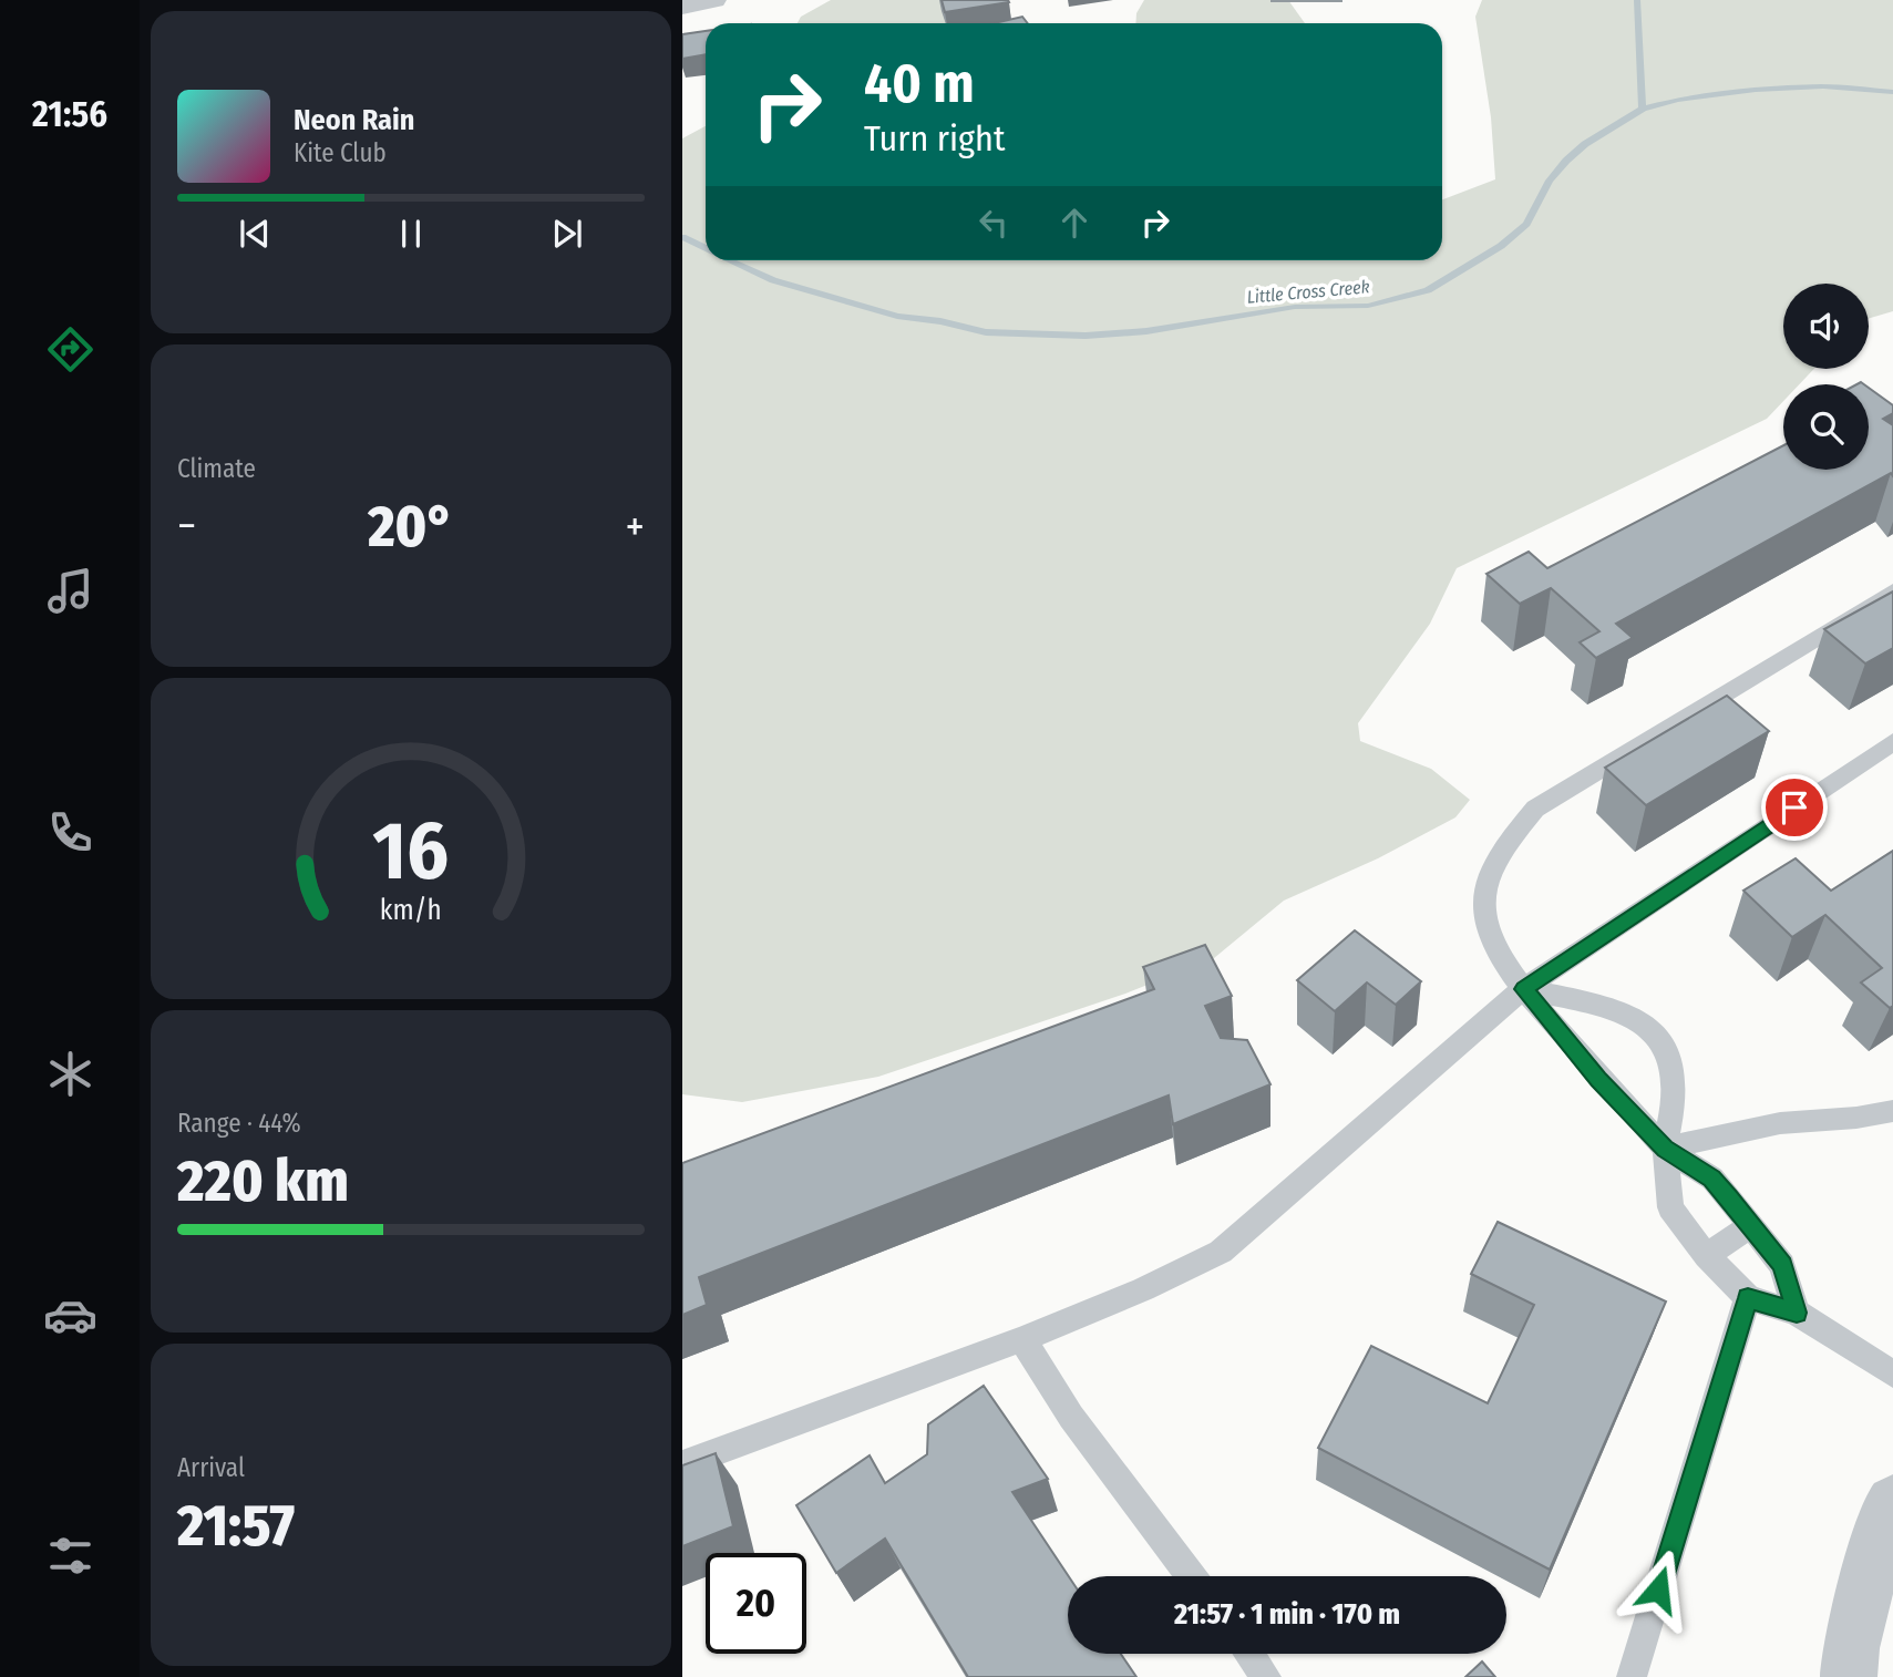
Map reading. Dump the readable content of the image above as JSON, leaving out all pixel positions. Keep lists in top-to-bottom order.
{
  "water": ["Little Cross Creek"],
  "page": {
    "tabs": "21:56",
    "turn": ["40 m", "Turn right"],
    "song": ["Neon Rain", "Kite Club"],
    "tile": [
      "Climate",
      ["Range · 44%", "220 km"],
      ["Arrival", "21:57"]
    ],
    "heat": ["−", "20°", "+"],
    "limit": "20",
    "trip": "21:57 · 1 min · 170 m",
    "gauge": ["16", "km/h"]
  }
}
